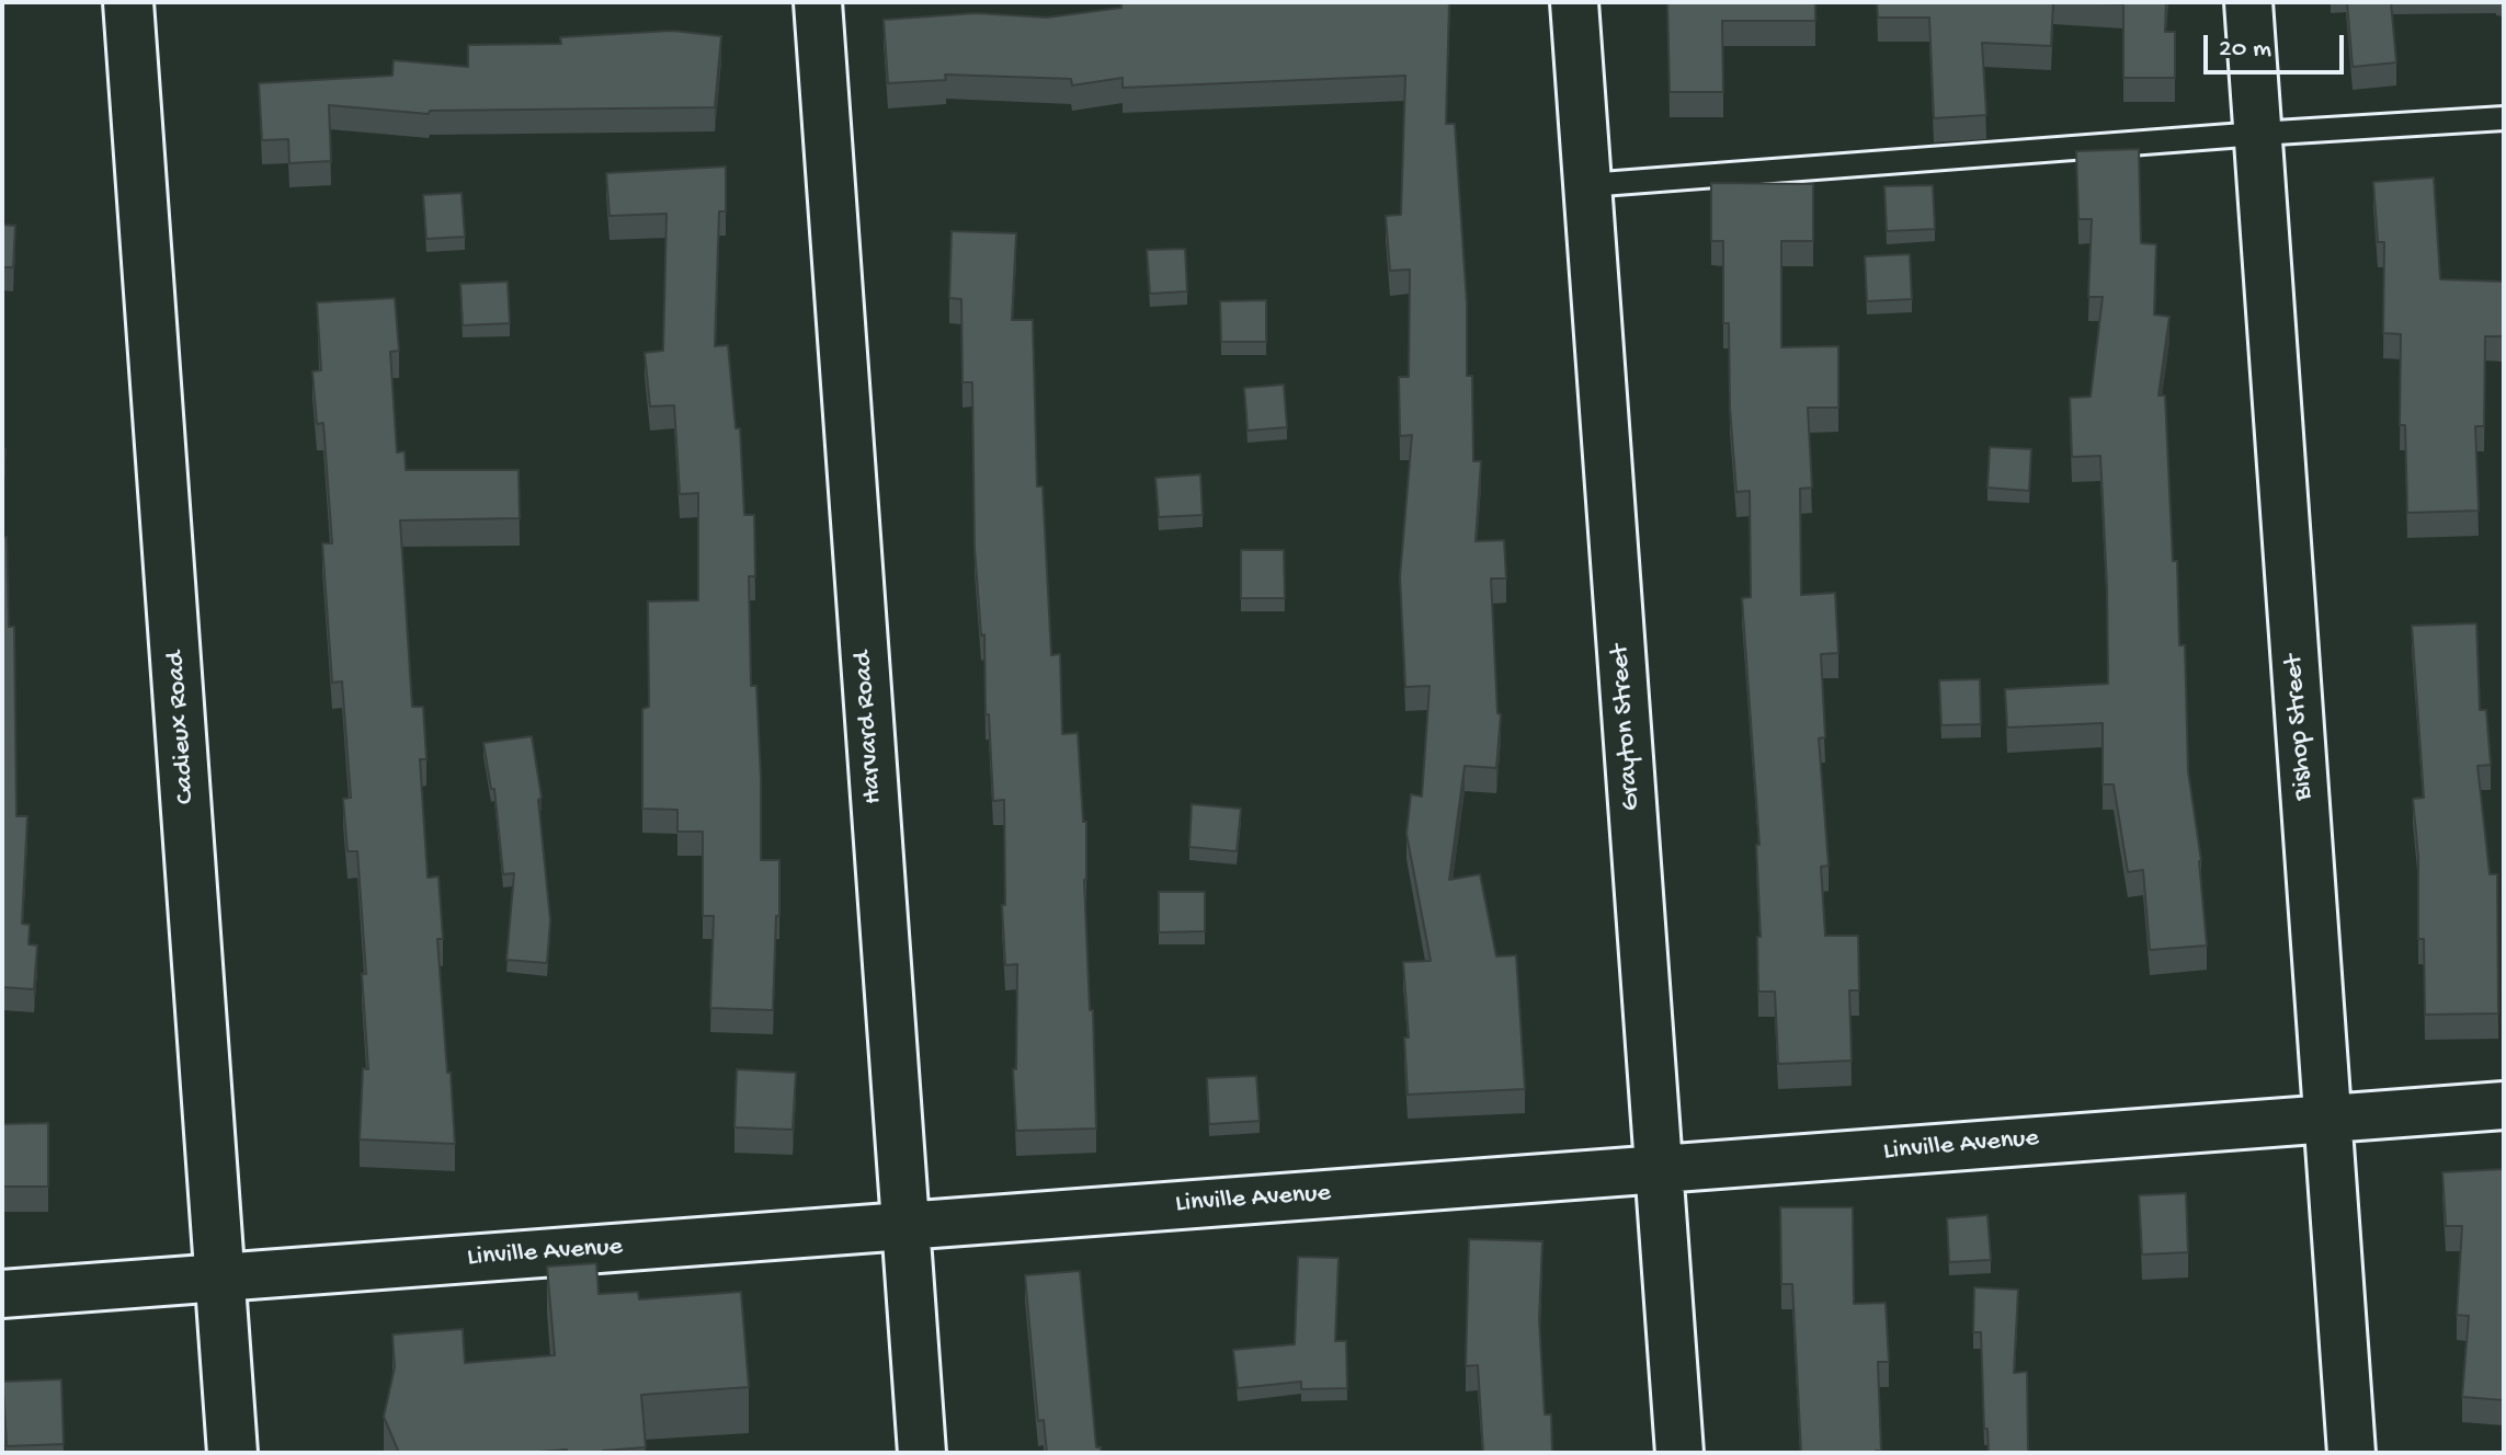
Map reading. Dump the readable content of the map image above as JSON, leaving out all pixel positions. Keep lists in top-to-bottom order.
{
  "streets": {
    "street": [
      "Cadieux Road",
      "Harvard Road",
      "Grayton Street",
      "Bishop Street",
      "Linville Avenue"
    ]
  },
  "crossings": [
    ["Cadieux Road", "Linville Avenue"],
    ["Harvard Road", "Linville Avenue"],
    ["Grayton Street", "Linville Avenue"],
    ["Bishop Street", "Linville Avenue"]
  ],
  "scale_bar": "20 m"
}
